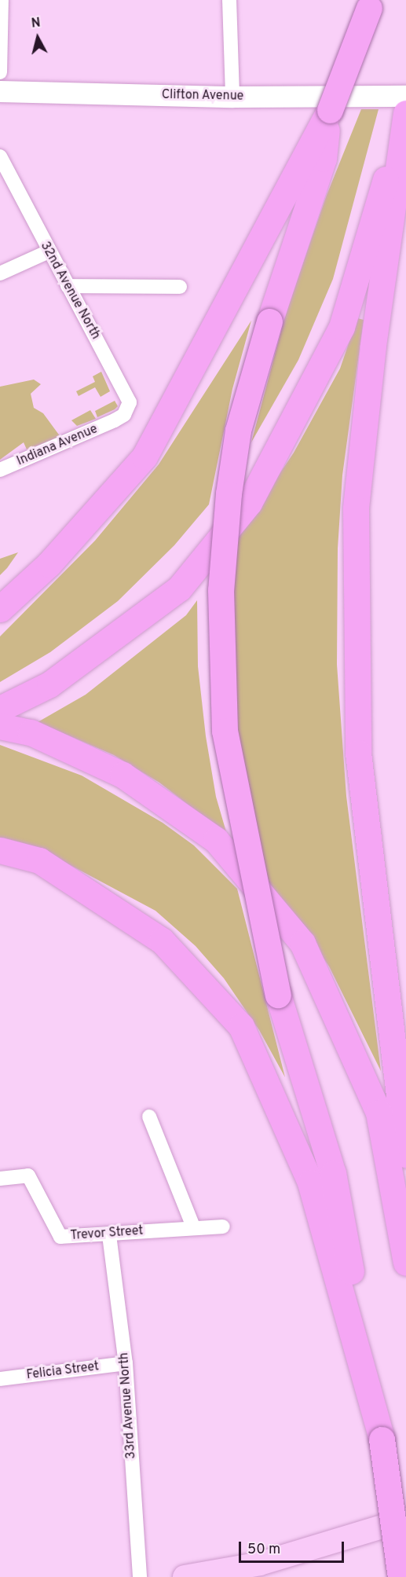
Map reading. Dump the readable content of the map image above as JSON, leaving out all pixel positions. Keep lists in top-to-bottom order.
{
  "streets": {
    "street": [
      "Clifton Avenue",
      "32nd Avenue North",
      "Indiana Avenue",
      "Trevor Street",
      "Felicia Street",
      "33rd Avenue North"
    ]
  },
  "crossings": [
    ["32nd Avenue North", "Indiana Avenue"],
    ["Trevor Street", "33rd Avenue North"],
    ["Felicia Street", "33rd Avenue North"]
  ],
  "scale_bar": "50 m",
  "north": "top"
}
